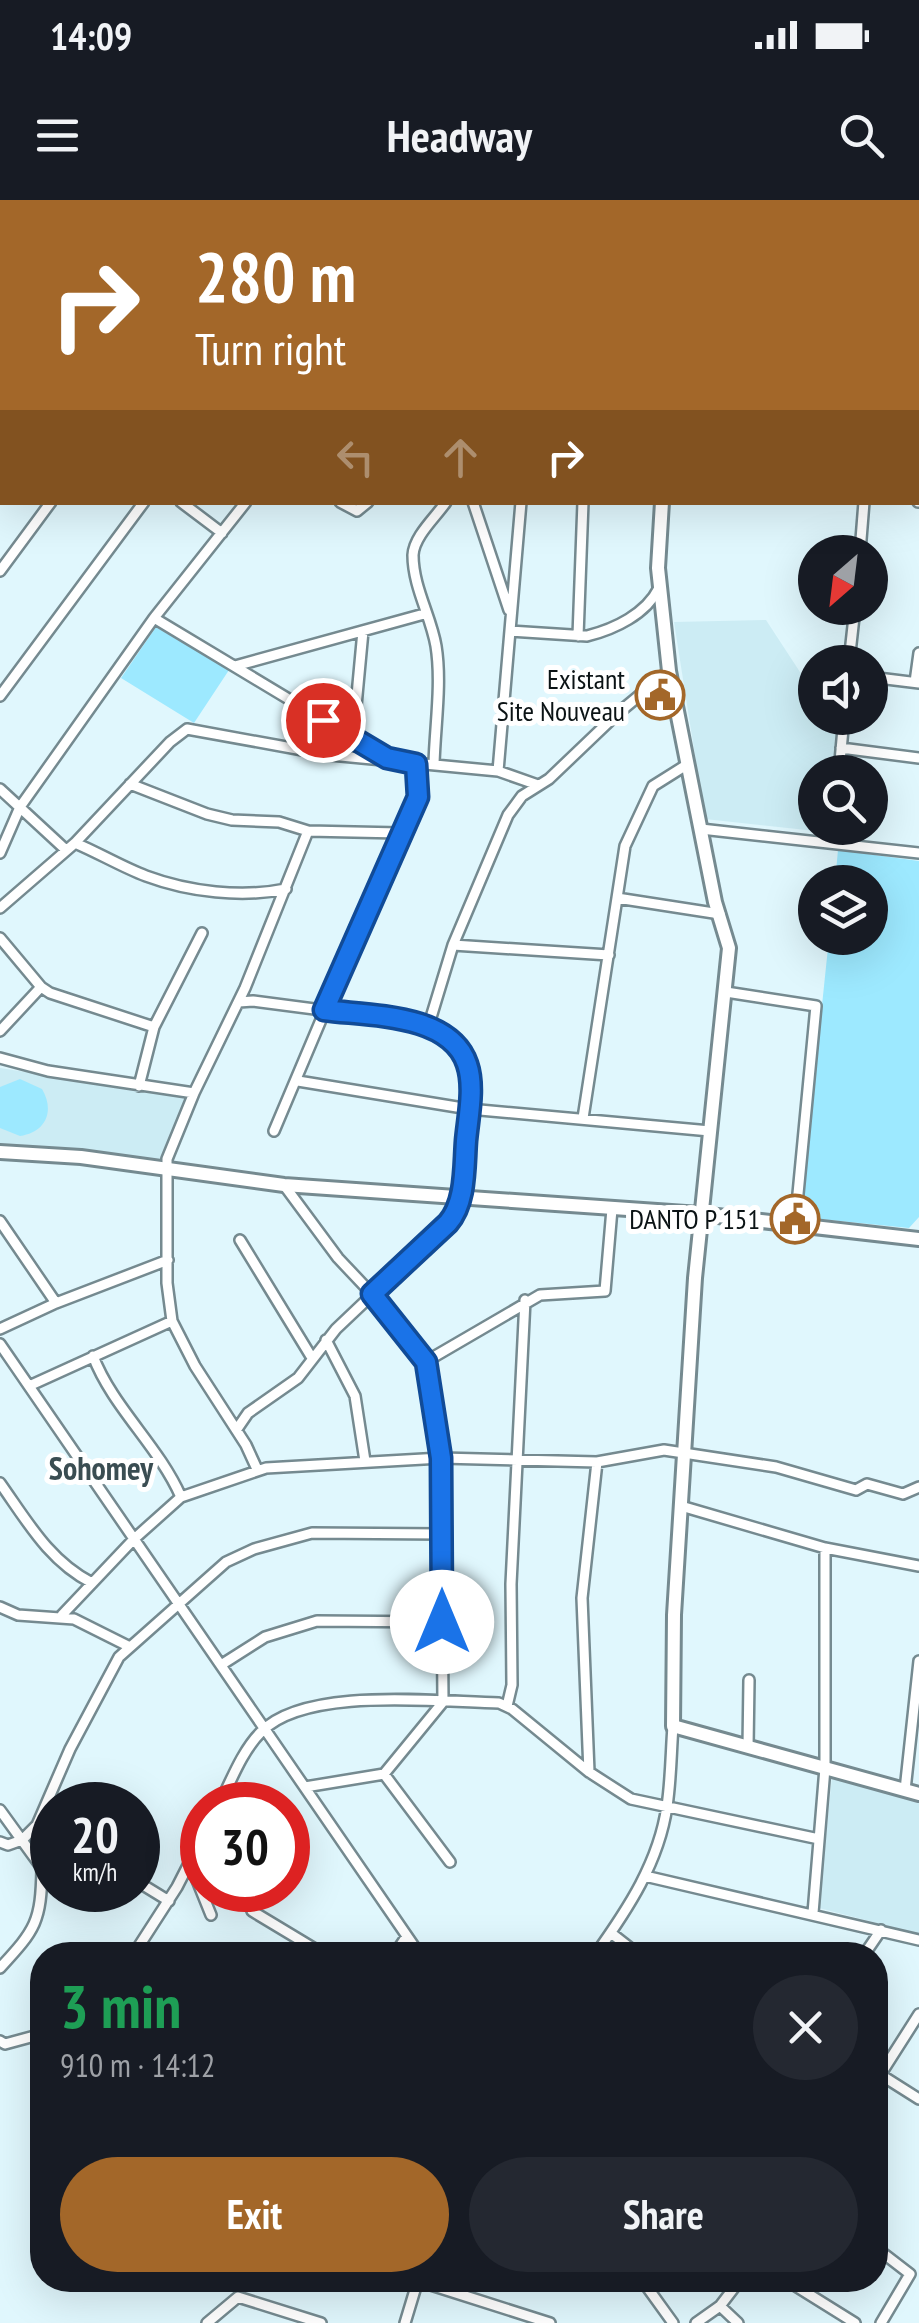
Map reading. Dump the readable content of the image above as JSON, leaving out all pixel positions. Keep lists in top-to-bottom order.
{
  "districts": ["Sohomey"],
  "places": {
    "public building": ["Existant Site Nouveau", "DANTO P 151"]
  },
  "north": "bottom left",
  "page": {
    "status": "14:09",
    "header": "Headway",
    "turn": ["280 m", "Turn right"],
    "speed": "20 km/h",
    "limit": "30",
    "heading": ["3 min", "910 m · 14:12"],
    "buttons": ["Exit", "Share"]
  }
}
